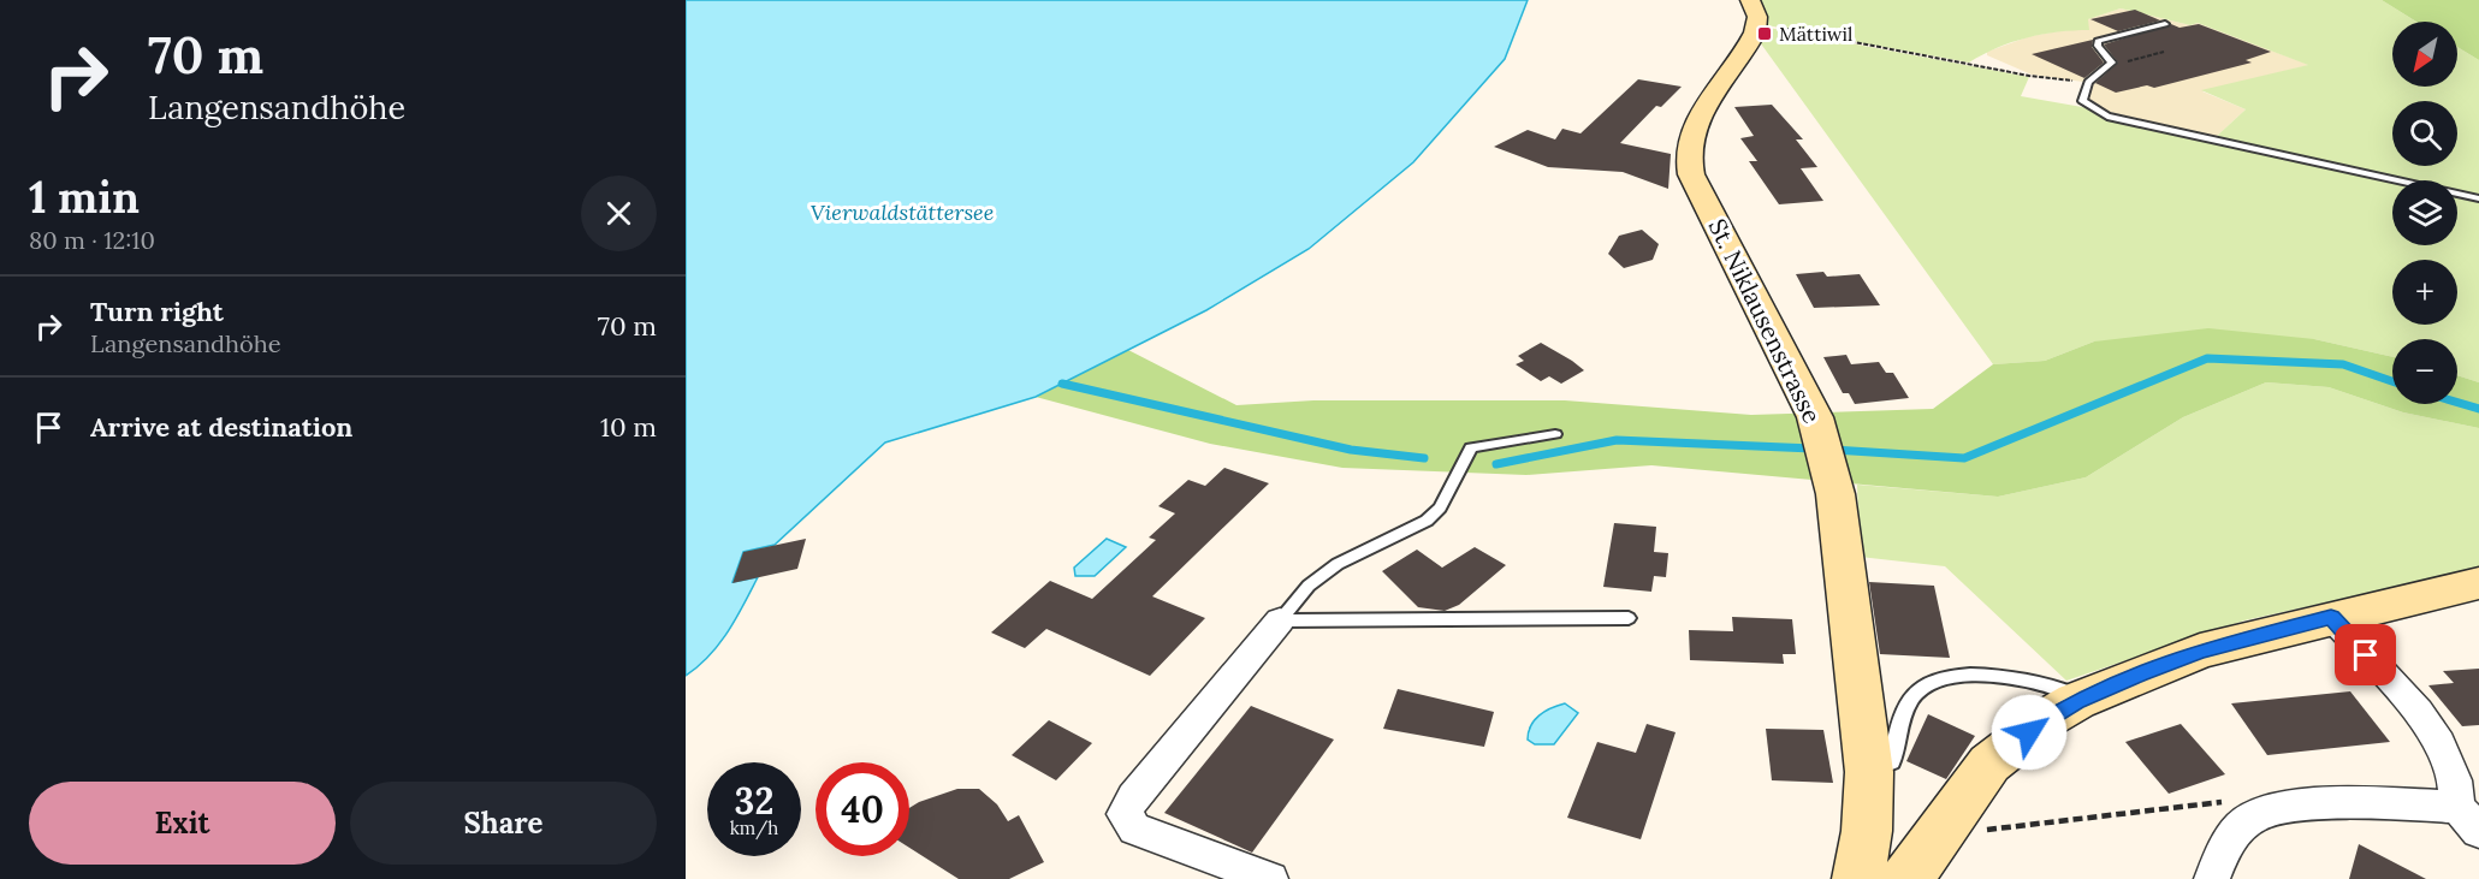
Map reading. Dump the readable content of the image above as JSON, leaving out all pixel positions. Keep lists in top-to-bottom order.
{
  "streets": {
    "street": ["St. Niklausenstrasse"]
  },
  "water": ["Vierwaldstättersee"],
  "places": {
    "transit": ["Mättiwil"]
  },
  "north": "bottom left",
  "page": {
    "turn": ["70 m", "Langensandhöhe"],
    "map_buttons": ["+", "−"],
    "heading": ["1 min", "80 m · 12:10"],
    "list": [
      {
        "name": "Turn right",
        "note": "Langensandhöhe",
        "value": "70 m"
      },
      {
        "name": "Arrive at destination",
        "value": "10 m"
      }
    ],
    "speed": "32 km/h",
    "limit": "40",
    "buttons": ["Exit", "Share"]
  }
}
